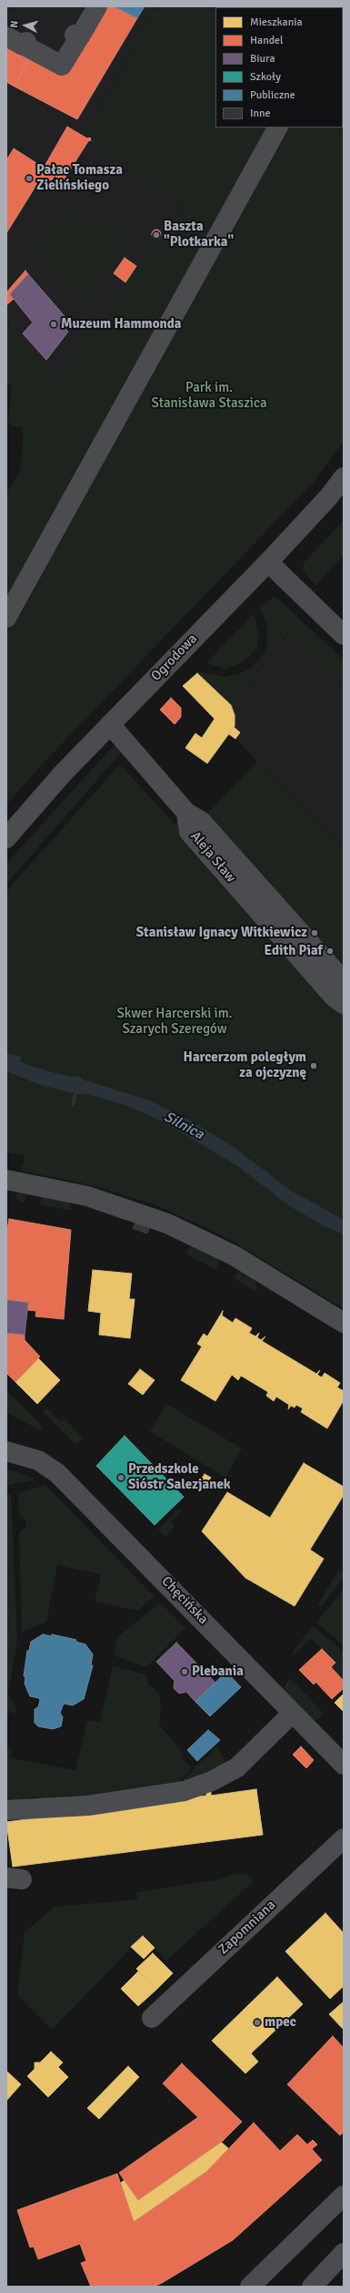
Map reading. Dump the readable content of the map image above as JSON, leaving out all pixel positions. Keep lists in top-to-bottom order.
{
  "streets": {
    "street": [
      "Ogrodowa",
      "Aleja Sław",
      "Chęcińska",
      "Zapomniana"
    ]
  },
  "water": ["Silnica"],
  "parks": ["Park im. Stanisława Staszica", "Skwer Harcerski im. Szarych Szeregów"],
  "places": [
    "Pałac Tomasza Zielińskiego",
    "Baszta \"Plotkarka\"",
    "Muzeum Hammonda",
    "Stanisław Ignacy Witkiewicz",
    "Edith Piaf",
    "Harcerzom poległym za ojczyznę",
    "Przedszkole Sióstr Salezjanek",
    "Plebania",
    "mpec"
  ],
  "legend": [
    "Mieszkania",
    "Handel",
    "Biura",
    "Szkoły",
    "Publiczne",
    "Inne"
  ],
  "north": "left"
}
